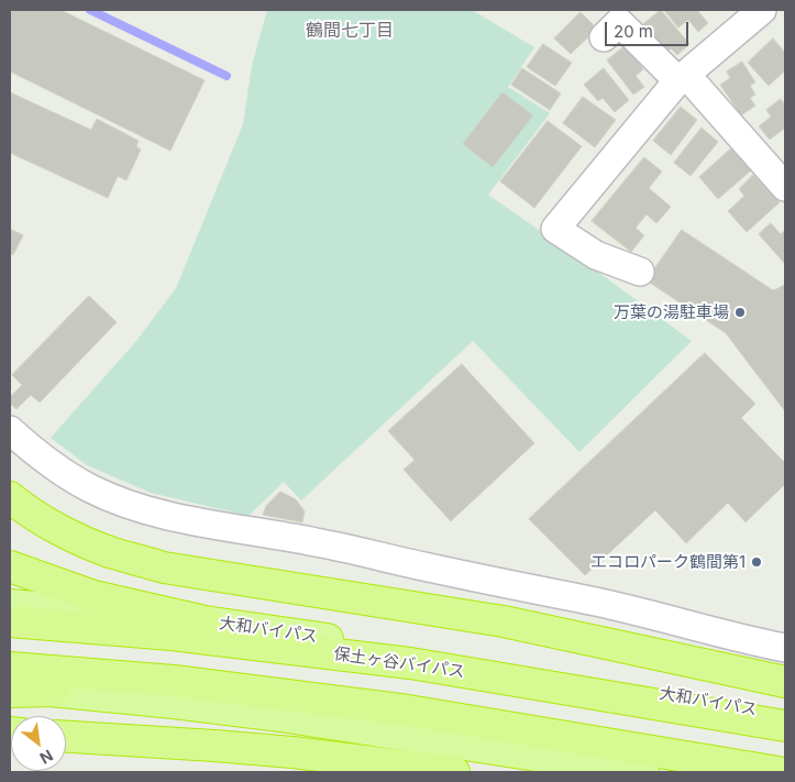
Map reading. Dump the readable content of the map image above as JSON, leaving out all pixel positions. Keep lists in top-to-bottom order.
{
  "streets": {
    "highway": ["大和バイパス", "保土ヶ谷バイパス"]
  },
  "districts": ["鶴間七丁目"],
  "places": ["万葉の湯駐車場", "エコロパーク鶴間第1"],
  "scale_bar": "20 m",
  "north": "bottom right"
}
